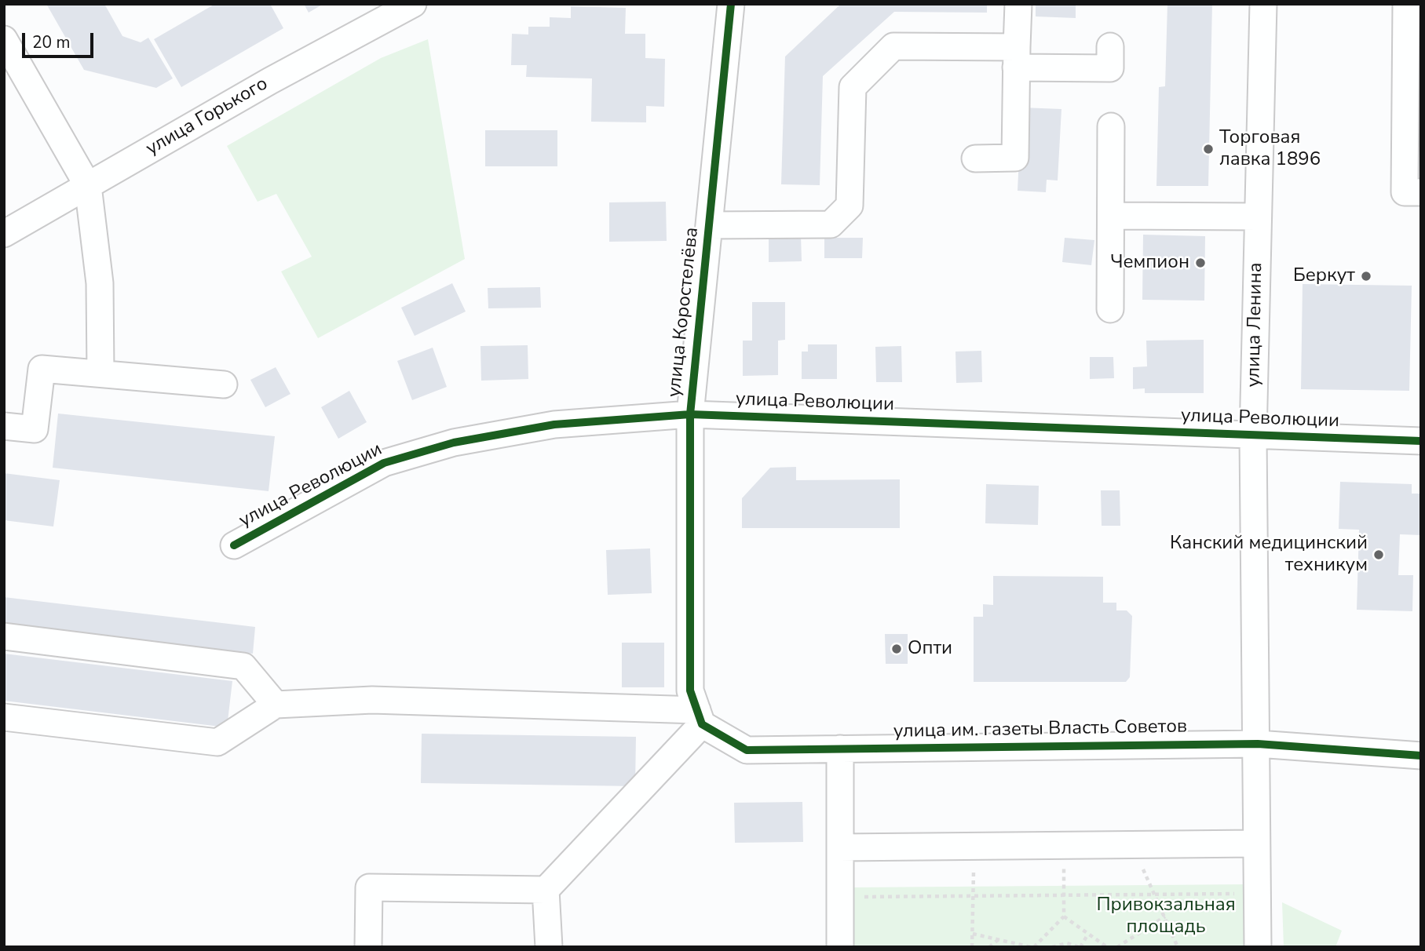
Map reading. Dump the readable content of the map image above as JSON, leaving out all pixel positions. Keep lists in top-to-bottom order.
{
  "streets": {
    "street": [
      "улица Горького",
      "улица Коростелёва",
      "улица Ленина",
      "улица Революции",
      "улица им. газеты Власть Советов"
    ]
  },
  "crossings": [
    ["улица Коростелёва", "улица Революции"],
    ["улица Коростелёва", "улица им. газеты Власть Советов"],
    ["улица Ленина", "улица Революции"],
    ["улица Ленина", "улица им. газеты Власть Советов"]
  ],
  "parks": ["Привокзальная площадь"],
  "places": [
    "Торговая лавка 1896",
    "Чемпион",
    "Беркут",
    "Канский медицинский техникум",
    "Опти"
  ],
  "scale_bar": "20 m"
}
